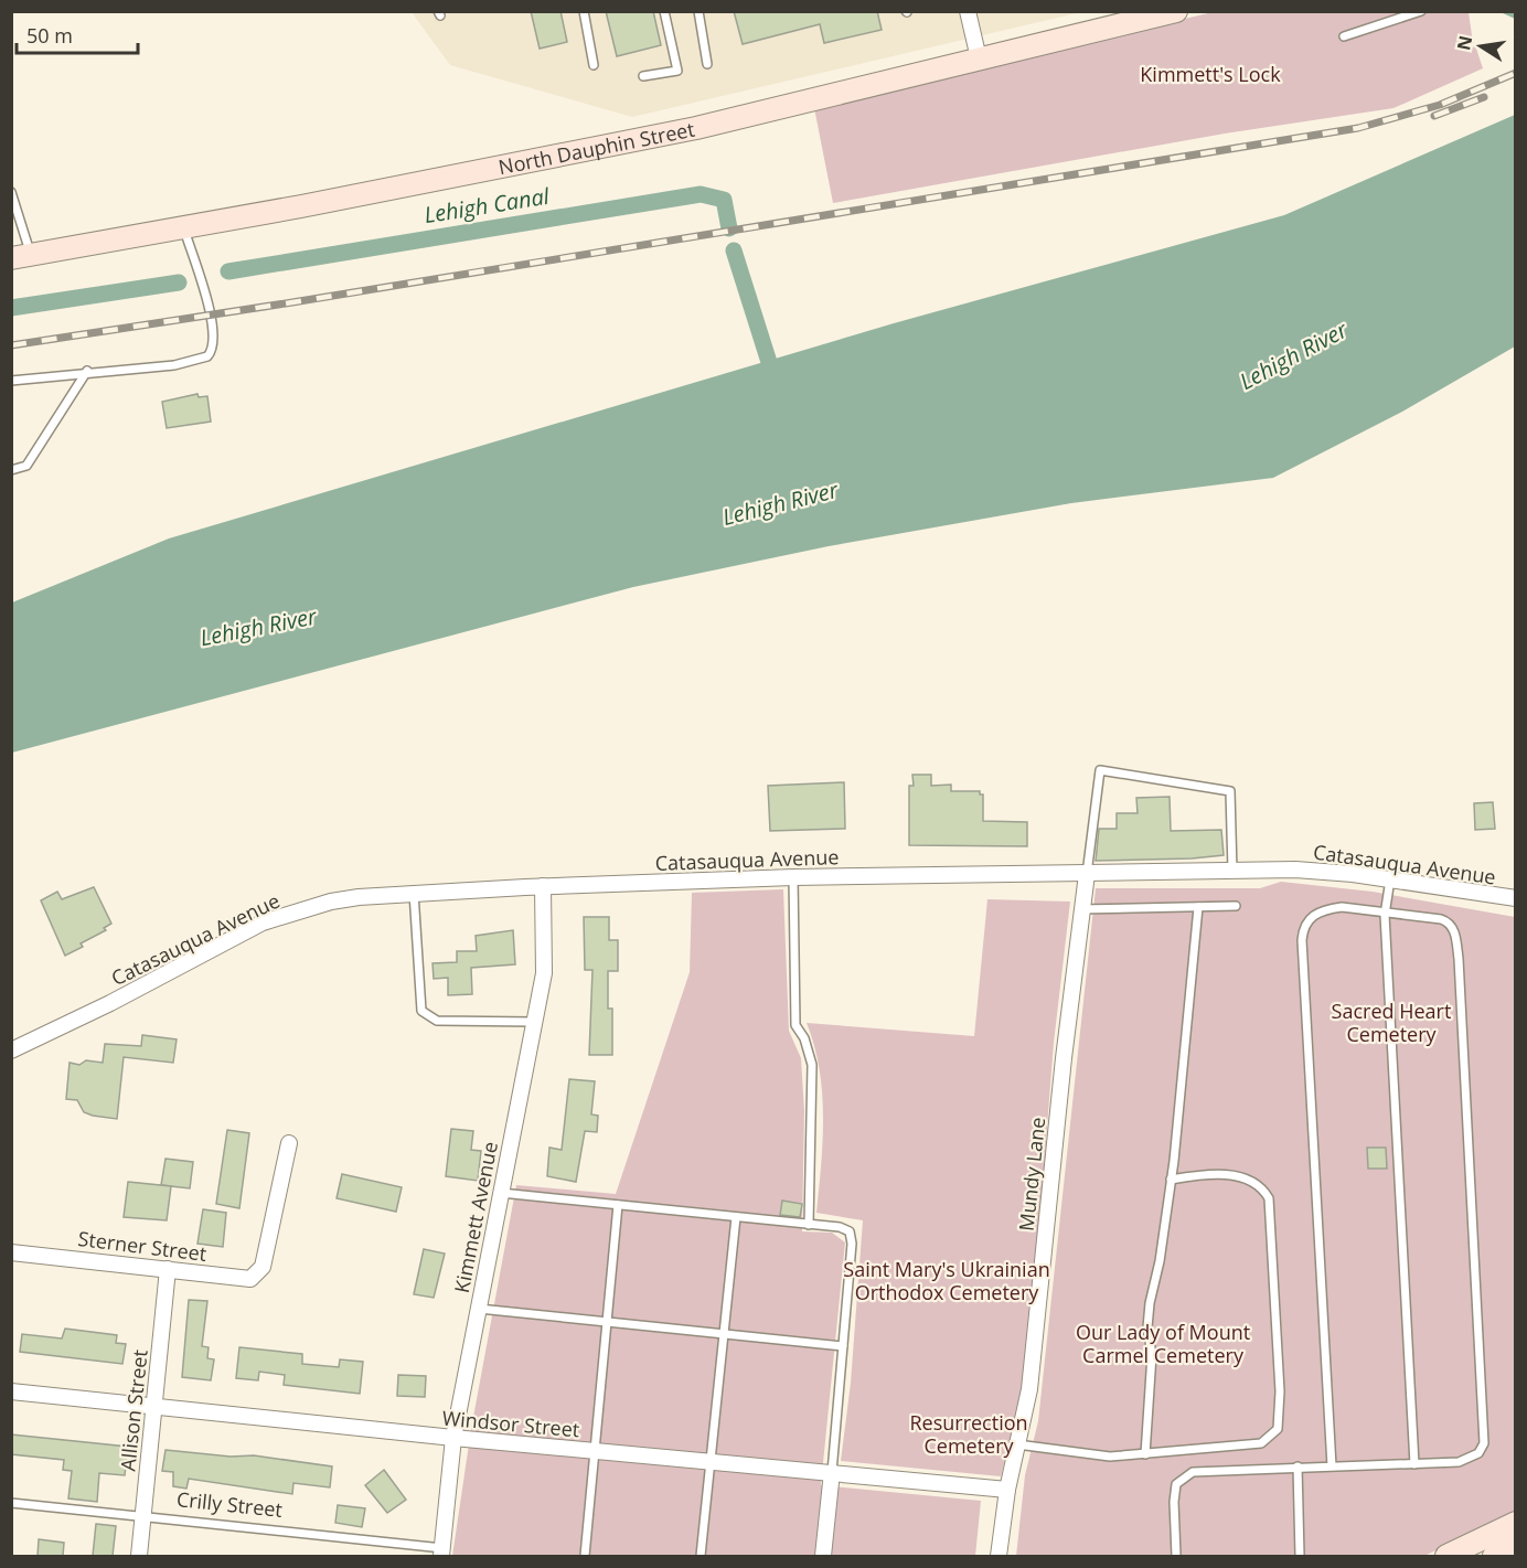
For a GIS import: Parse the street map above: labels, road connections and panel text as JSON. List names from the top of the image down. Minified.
{"streets":{"street":["North Dauphin Street","Catasauqua Avenue","Mundy Lane","Kimmett Avenue","Sterner Street","Allison Street","Windsor Street"],"lane":["Crilly Street"]},"crossings":[["Catasauqua Avenue","Mundy Lane"],["Catasauqua Avenue","Kimmett Avenue"],["Mundy Lane","Windsor Street"],["Kimmett Avenue","Windsor Street"],["Kimmett Avenue","Crilly Street"],["Sterner Street","Allison Street"],["Allison Street","Windsor Street"],["Allison Street","Crilly Street"]],"water":["Lehigh Canal","Lehigh River"],"parks":["Kimmett's Lock","Sacred Heart Cemetery","Saint Mary's Ukrainian Orthodox Cemetery","Our Lady of Mount Carmel Cemetery","Resurrection Cemetery"],"scale_bar":"50 m","north":"left"}
